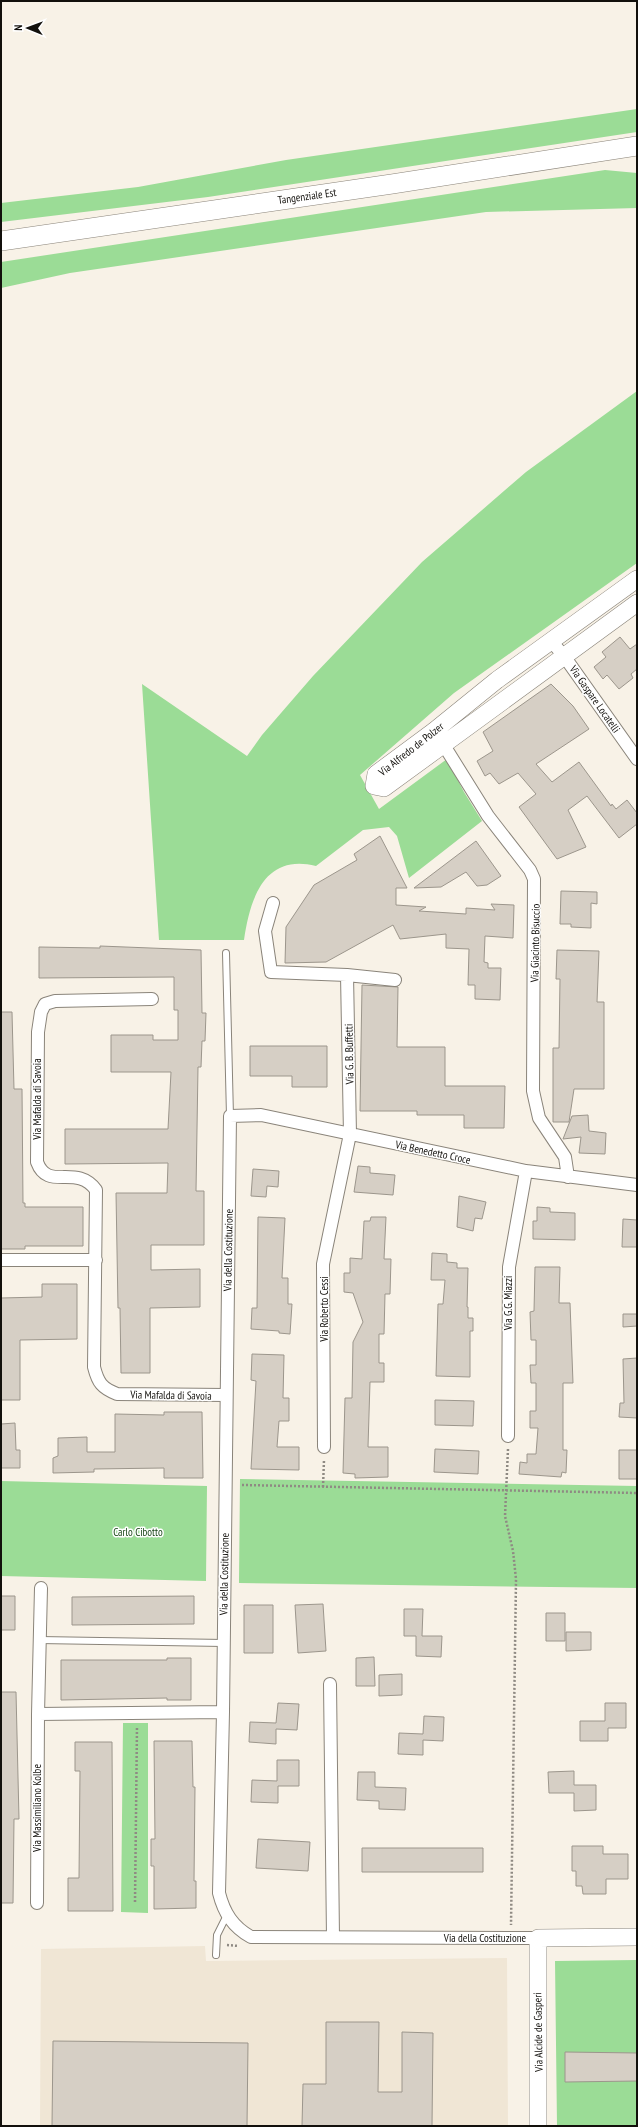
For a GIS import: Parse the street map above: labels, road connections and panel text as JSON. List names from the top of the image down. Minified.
{"streets":{"main road":["Tangenziale Est"],"street":["Via Gaspare Locatelli","Via Alfredo de Polzer","Via Giacinto Bisuccio","Via G. B. Buffetti","Via Mafalda di Savoia","Via Benedetto Croce","Via della Costituzione","Via G.G. Miazzi","Via Roberto Cessi","Via Massimiliano Kolbe","Via Alcide de Gasperi"]},"crossings":[["Via Gaspare Locatelli","Via Alfredo de Polzer"],["Via Alfredo de Polzer","Via Giacinto Bisuccio"],["Via Giacinto Bisuccio","Via Benedetto Croce"],["Via G. B. Buffetti","Via Benedetto Croce"],["Via G. B. Buffetti","Via Roberto Cessi"],["Via Mafalda di Savoia","Via della Costituzione"],["Via Benedetto Croce","Via della Costituzione"],["Via Benedetto Croce","Via G.G. Miazzi"],["Via Benedetto Croce","Via Roberto Cessi"],["Via della Costituzione","Via Alcide de Gasperi"]],"parks":["Carlo Cibotto"],"north":"left"}
